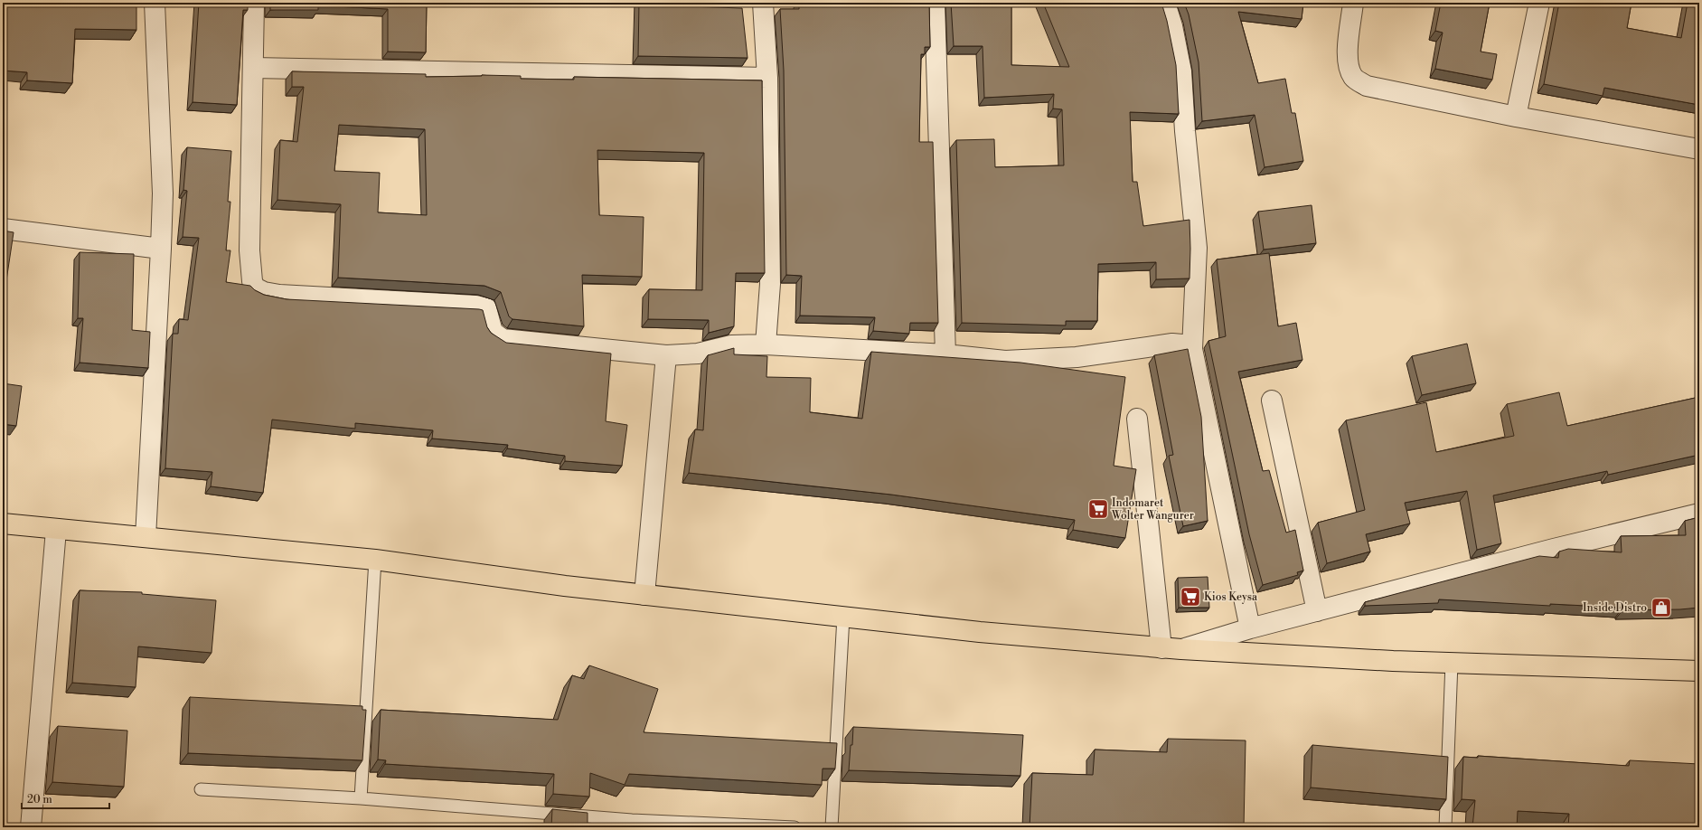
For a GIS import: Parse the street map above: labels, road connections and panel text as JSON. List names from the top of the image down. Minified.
{"places":{"supermarket":["Indomaret Wolter Wangurer","Kios Keysa"],"shop":["Inside Distro"]},"scale_bar":"20 m"}
